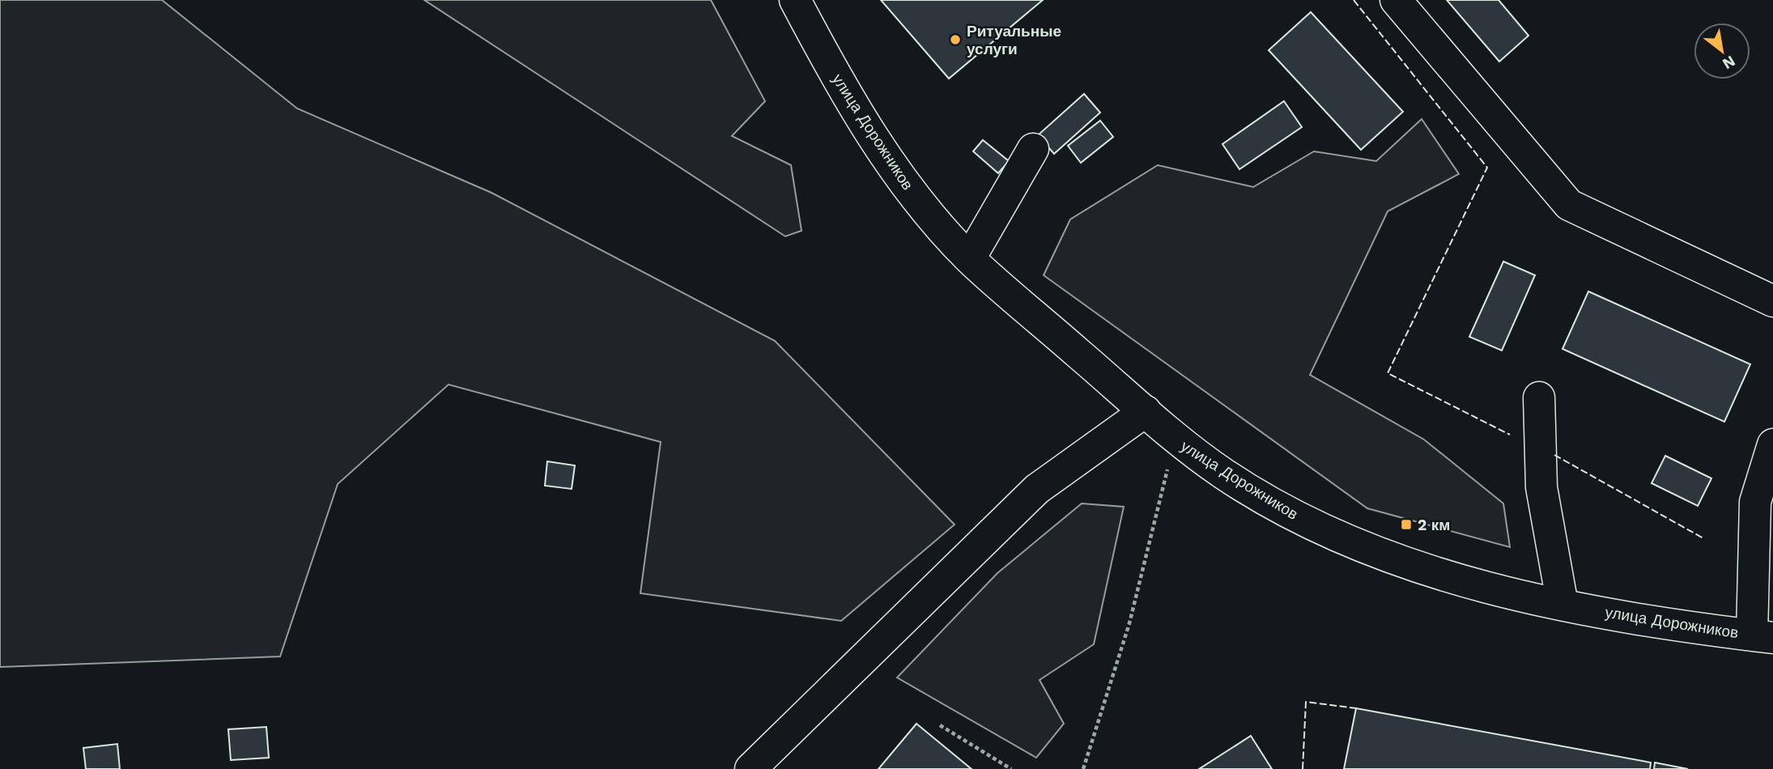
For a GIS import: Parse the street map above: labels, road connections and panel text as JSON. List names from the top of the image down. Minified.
{"streets":{"street":["улица Дорожников"]},"places":{"other":["Ритуальные услуги"],"transit":["2 км"]},"north":"bottom right"}
